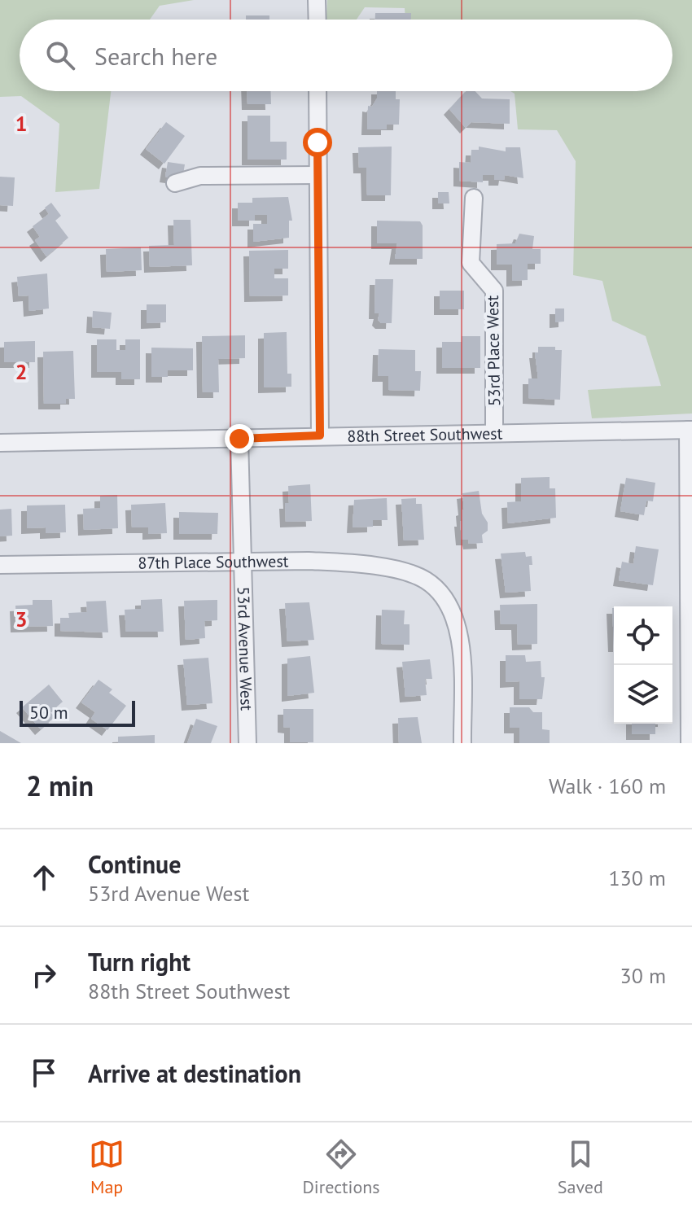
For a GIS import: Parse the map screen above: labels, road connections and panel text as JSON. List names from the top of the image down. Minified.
{"streets":{"street":["53rd Place West","88th Street Southwest","87th Place Southwest","53rd Avenue West"]},"crossings":[["53rd Place West","88th Street Southwest"],["88th Street Southwest","53rd Avenue West"],["87th Place Southwest","53rd Avenue West"]],"scale_bar":"50 m","page":{"search":"Search here","scale":"50 m","heading":["2 min","Walk · 160 m"],"list":[["Continue","53rd Avenue West","130 m"],["Turn right","88th Street Southwest","30 m"],"Arrive at destination"],"nav":["Map","Directions","Saved"]},"grid":{"rows":["1","2","3"]}}
